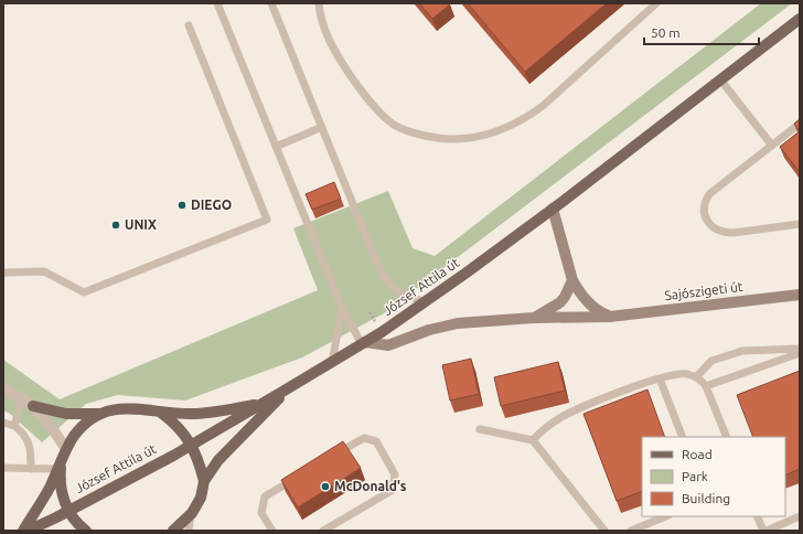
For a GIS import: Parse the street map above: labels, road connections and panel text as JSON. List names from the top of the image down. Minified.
{"streets":{"main road":["József Attila út","Sajószigeti út"]},"crossings":[["József Attila út","Sajószigeti út"]],"places":["DIEGO","UNIX","McDonald's"],"legend":["Road","Park","Building"],"scale_bar":"50 m"}
